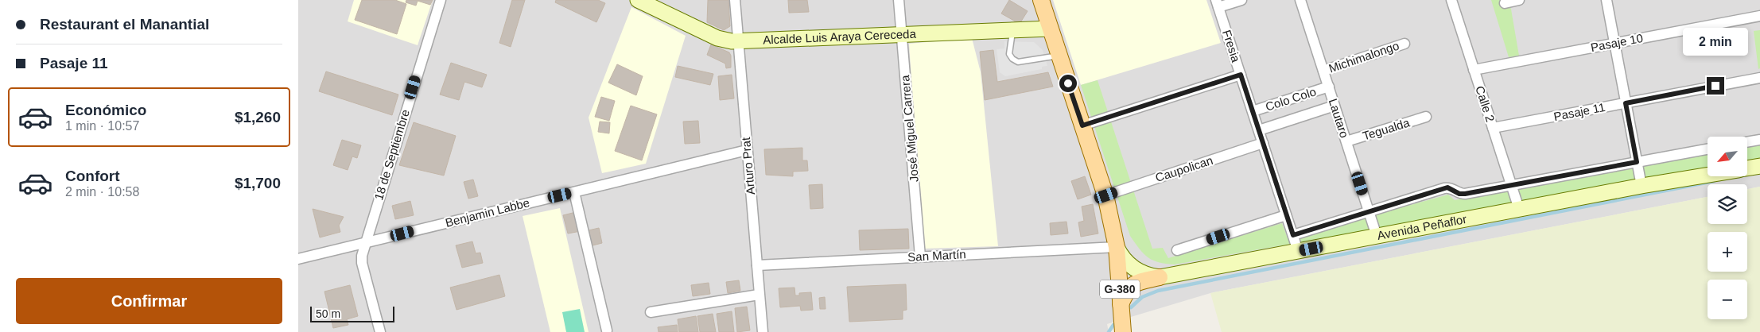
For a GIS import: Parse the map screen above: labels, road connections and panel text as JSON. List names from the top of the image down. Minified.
{"streets":{"main road":["Alcalde Luis Araya Cereceda","Avenida Peñaflor","G-380"],"street":["Pasaje 10","Fresia","Michimalongo","Colo Colo","Calle 2","Pasaje 11","Lautaro","José Miguel Carrera","Tegualda","18 de Septiembre","Arturo Prat","Caupolican","Benjamin Labbe","San Martín"]},"crossings":[["Alcalde Luis Araya Cereceda","José Miguel Carrera"],["Alcalde Luis Araya Cereceda","Arturo Prat"],["Pasaje 10","Calle 2"],["Fresia","Colo Colo"],["Fresia","Caupolican"],["Fresia","Avenida Peñaflor"],["Michimalongo","Lautaro"],["Colo Colo","Lautaro"],["Calle 2","Pasaje 11"],["Calle 2","Avenida Peñaflor"],["Lautaro","Tegualda"],["Lautaro","Avenida Peñaflor"],["José Miguel Carrera","San Martín"],["18 de Septiembre","Benjamin Labbe"],["Arturo Prat","Benjamin Labbe"],["Arturo Prat","San Martín"],["Avenida Peñaflor","San Martín"],["Avenida Peñaflor","G-380"],["San Martín","G-380"]],"scale_bar":"50 m","north":"bottom left","page":{"banner":["Restaurant el Manantial","Pasaje 11"],"bubble":"2 min","list":[{"name":"Económico","note":"1 min · 10:57","value":"$1,260"},{"name":"Confort","note":"2 min · 10:58","value":"$1,700"}],"map_buttons":["+","−"],"buttons":"Confirmar","scale":"50 m"}}
